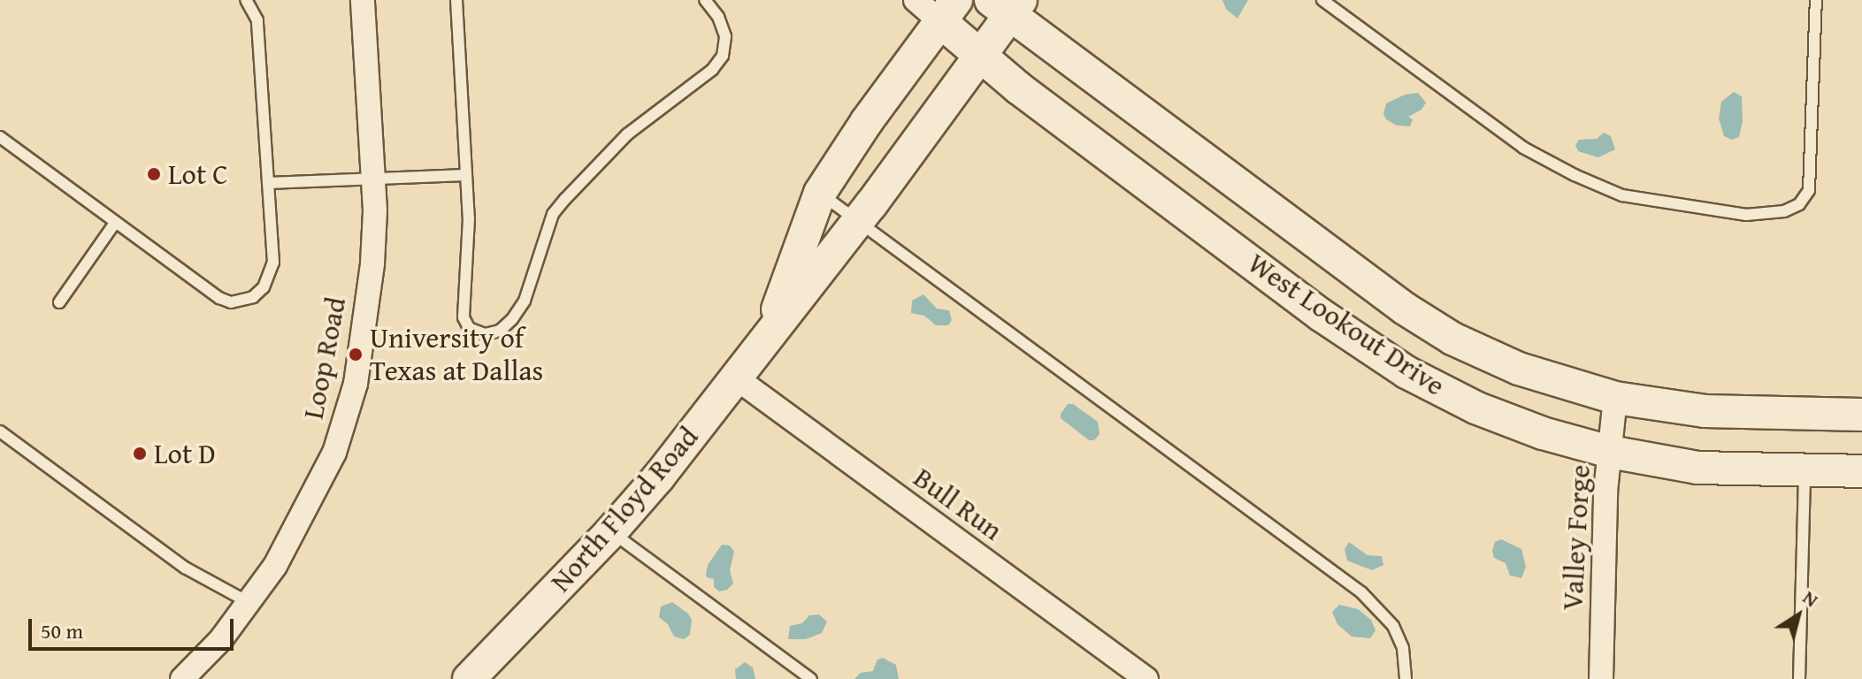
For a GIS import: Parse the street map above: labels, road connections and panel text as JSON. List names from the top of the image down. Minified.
{"streets":{"street":["West Lookout Drive","Loop Road","Bull Run","North Floyd Road","Valley Forge"]},"crossings":[["West Lookout Drive","North Floyd Road"],["West Lookout Drive","Valley Forge"],["Bull Run","North Floyd Road"]],"places":["Lot C","University of Texas at Dallas","Lot D"],"scale_bar":"50 m","north":"top right"}
